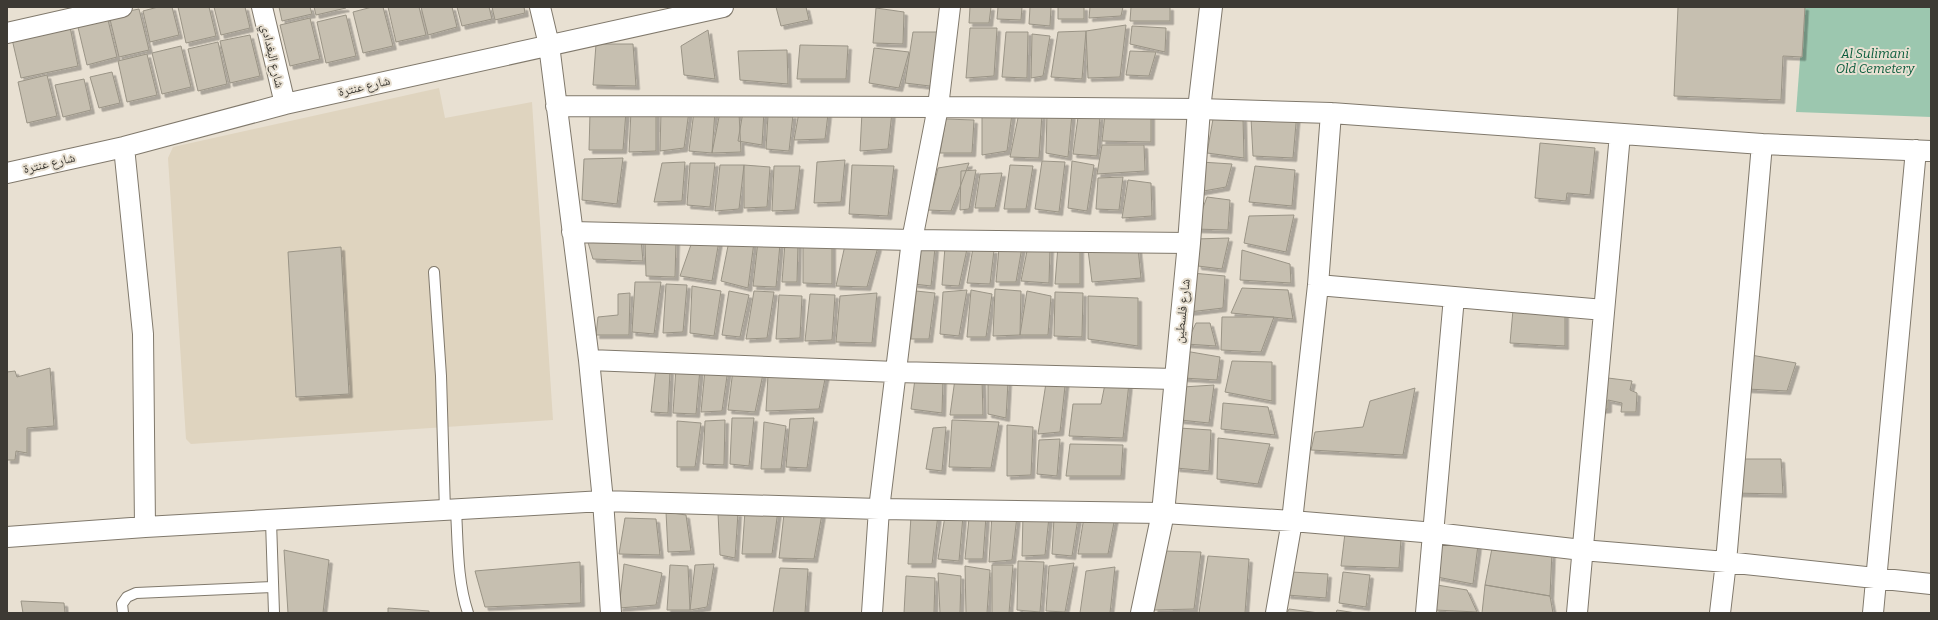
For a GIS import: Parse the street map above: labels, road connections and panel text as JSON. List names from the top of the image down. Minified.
{"streets":{"street":["شارع البغدادي","شارع عنترة","شارع فلسطين"]},"crossings":[["شارع البغدادي","شارع عنترة"]],"parks":["Al Sulimani Old Cemetery"]}
